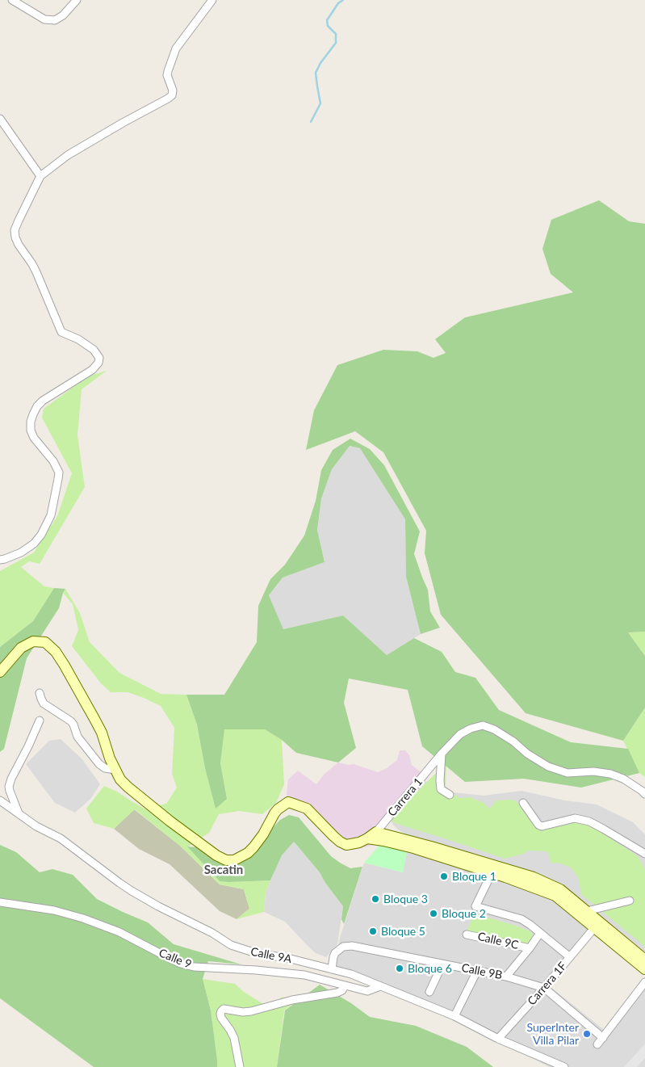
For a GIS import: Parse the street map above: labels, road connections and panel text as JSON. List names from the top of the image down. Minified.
{"streets":{"main road":["Carrera 1"],"street":["Calle 9C","Calle 9A","Calle 9","Calle 9B","Carrera 1F"]},"crossings":[["Calle 9A","Calle 9"],["Calle 9A","Calle 9B"],["Calle 9A","Carrera 1F"],["Calle 9B","Carrera 1F"]],"districts":["Sacatin"],"places":["Bloque 1","Bloque 3","Bloque 2","Bloque 5","Bloque 6","SuperInter Villa Pilar"]}
